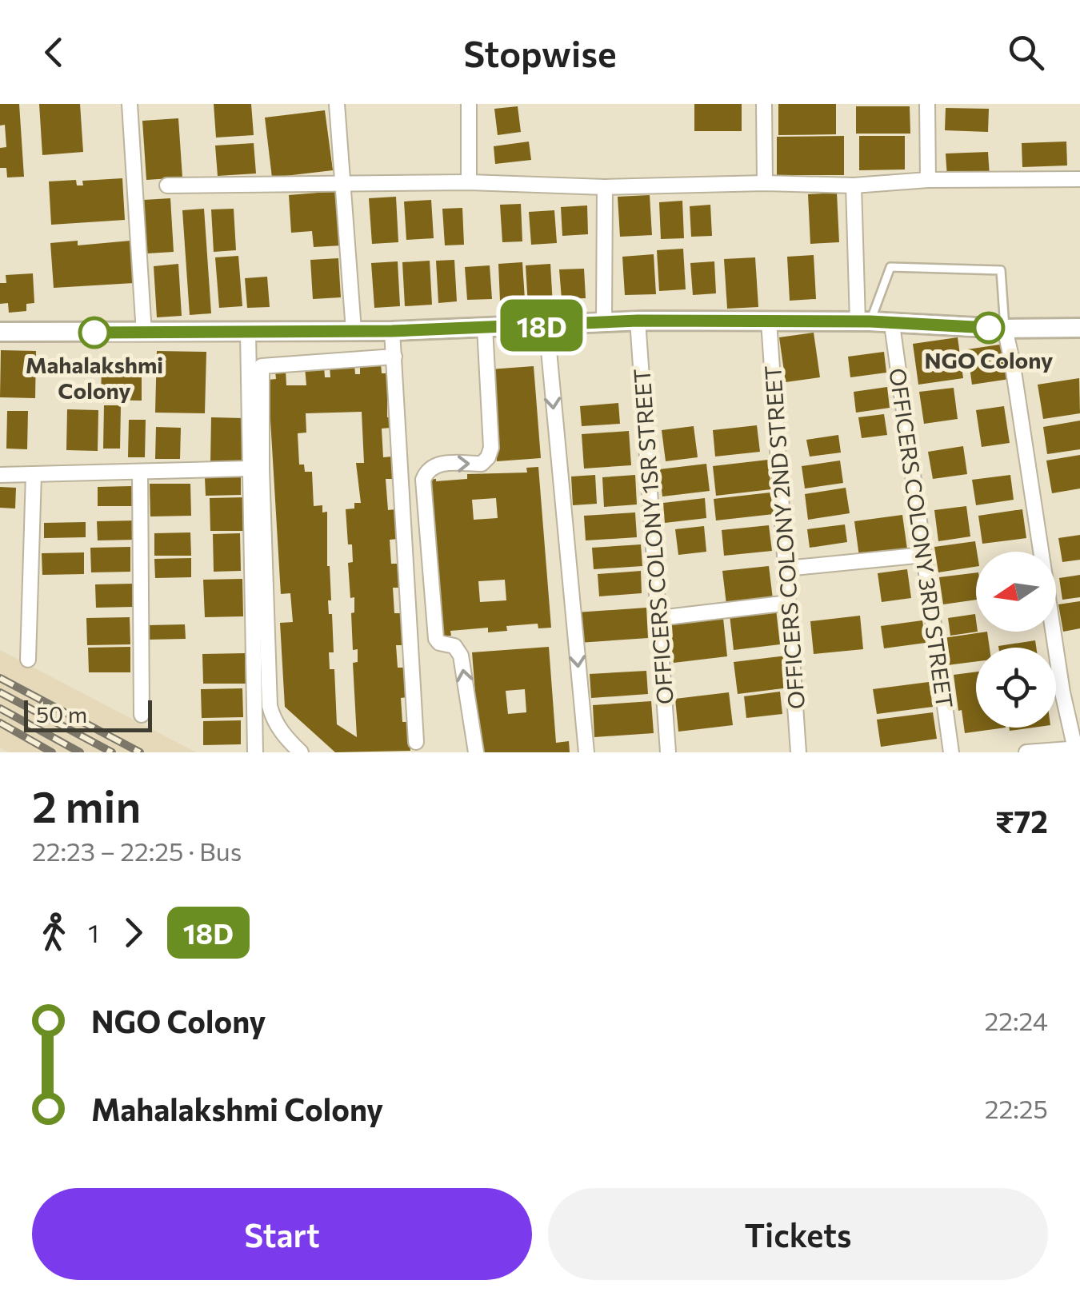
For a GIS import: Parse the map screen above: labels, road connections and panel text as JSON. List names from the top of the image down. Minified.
{"streets":{"street":["OFFICERS COLONY 1SR STREET","OFFICERS COLONY 2ND STREET","OFFICERS COLONY 3RD STREET"]},"places":["NGO Colony","Mahalakshmi Colony"],"lines":["bus line 18D"],"scale_bar":"50 m","north":"left","page":{"header":"Stopwise","on_map":"18D","scale":"50 m","heading":["2 min","22:23 – 22:25 · Bus","₹72"],"legs":["1","18D"],"list":[{"name":"NGO Colony","value":"22:24"},{"name":"Mahalakshmi Colony","value":"22:25"}],"buttons":["Start","Tickets"]}}
